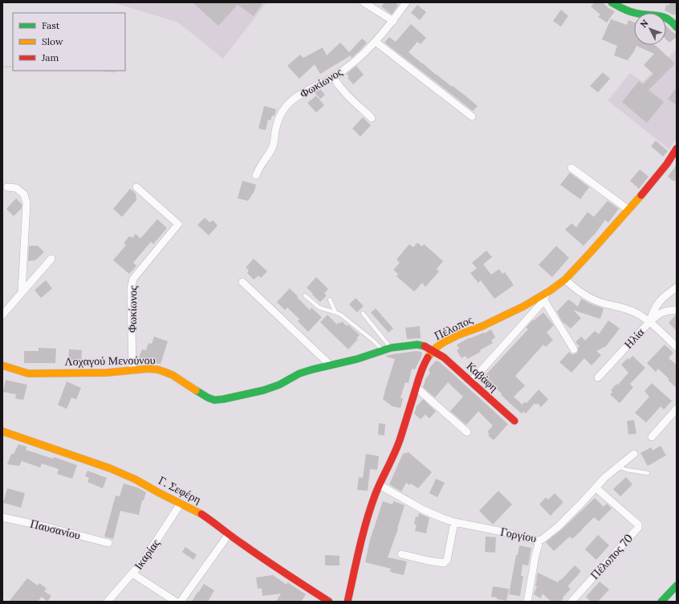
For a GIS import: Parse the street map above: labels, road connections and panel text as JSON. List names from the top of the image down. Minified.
{"streets":{"street":["Φωκίωνος","Πέλοπος","Ηλία","Λοχαγού Μενούνου","Καβάφη","Γ. Σεφέρη","Παυσανίου","Γοργίου","Ικαρίας","Πέλοπος 70"]},"crossings":[["Φωκίωνος","Λοχαγού Μενούνου"],["Πέλοπος","Λοχαγού Μενούνου"],["Πέλοπος","Καβάφη"],["Πέλοπος","Γοργίου"],["Λοχαγού Μενούνου","Καβάφη"],["Γ. Σεφέρη","Ικαρίας"],["Γοργίου","Πέλοπος 70"]],"legend":["Fast","Slow","Jam"],"north":"top left"}
